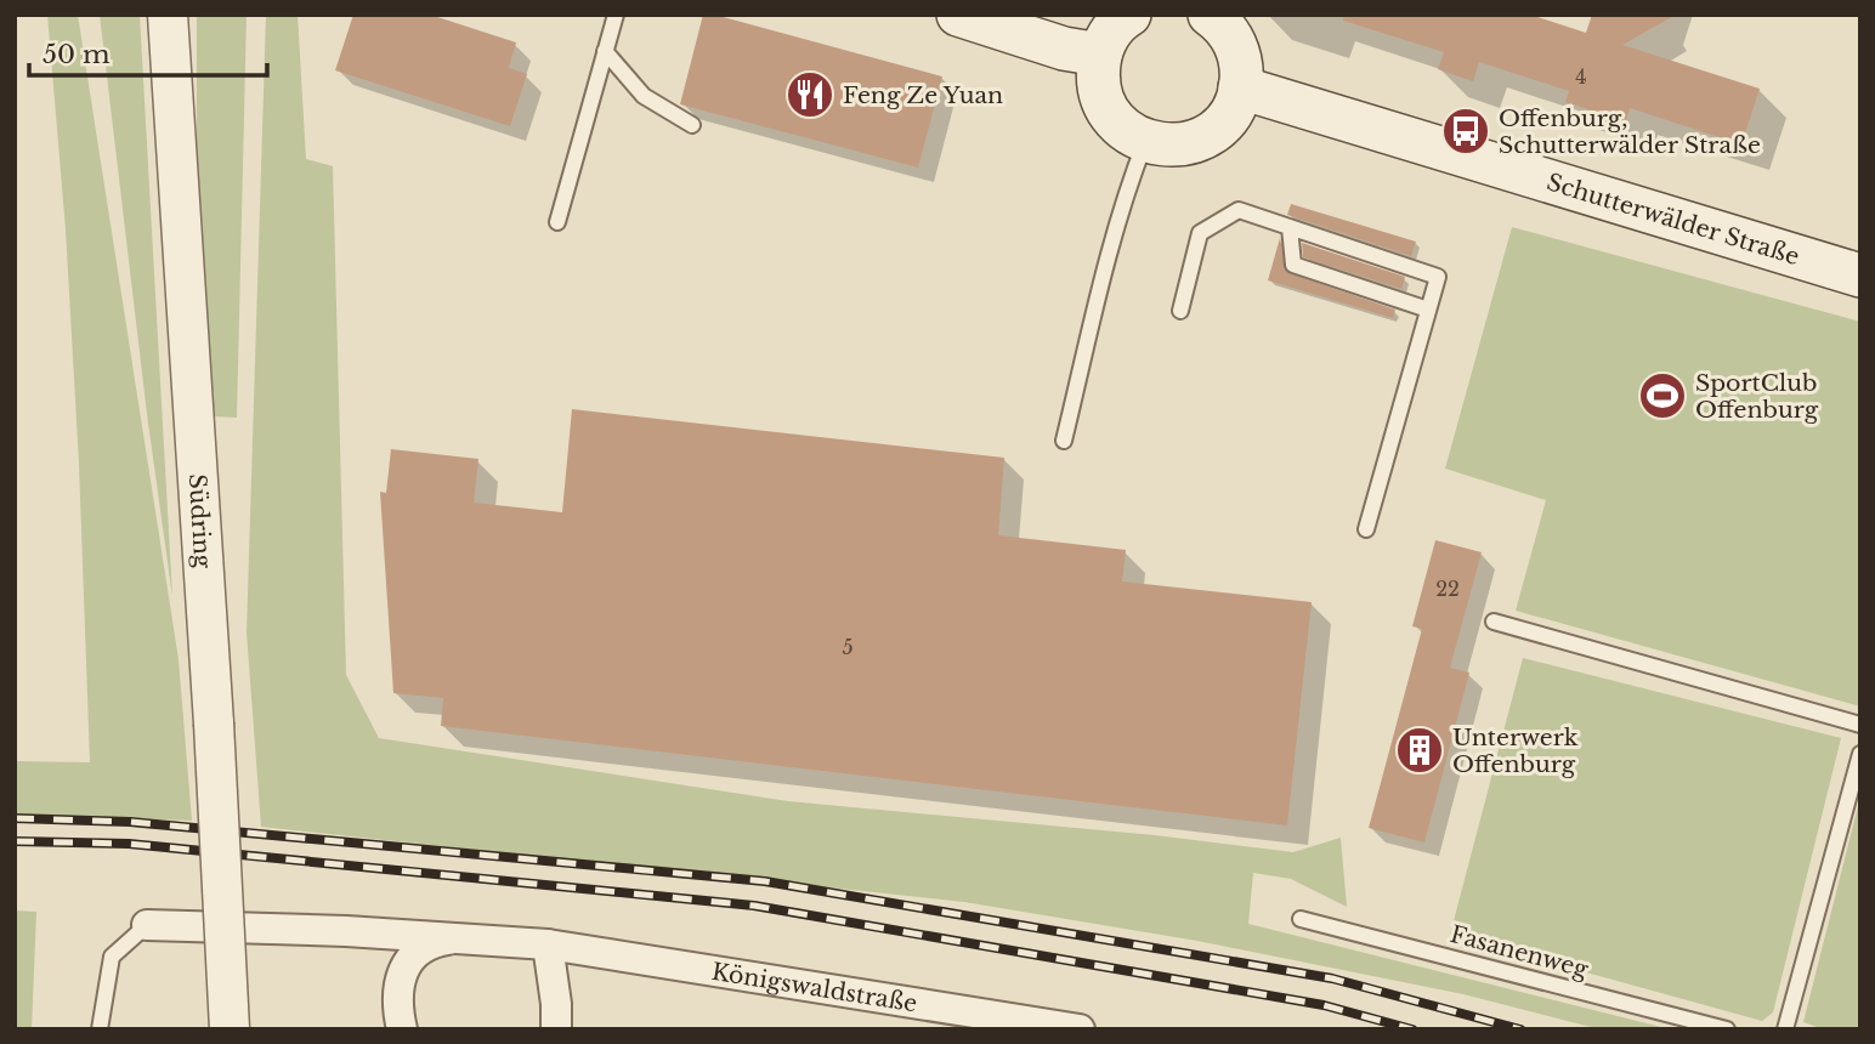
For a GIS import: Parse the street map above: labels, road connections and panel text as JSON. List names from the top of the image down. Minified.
{"streets":{"main road":["Schutterwälder Straße"],"street":["Südring","Königswaldstraße"],"lane":["Fasanenweg"]},"places":{"restaurant":["Feng Ze Yuan"],"bus stop":["Offenburg, Schutterwälder Straße"],"sports":["SportClub Offenburg"],"building":["Unterwerk Offenburg"]},"house_numbers":["4","22","5"],"scale_bar":"50 m"}
